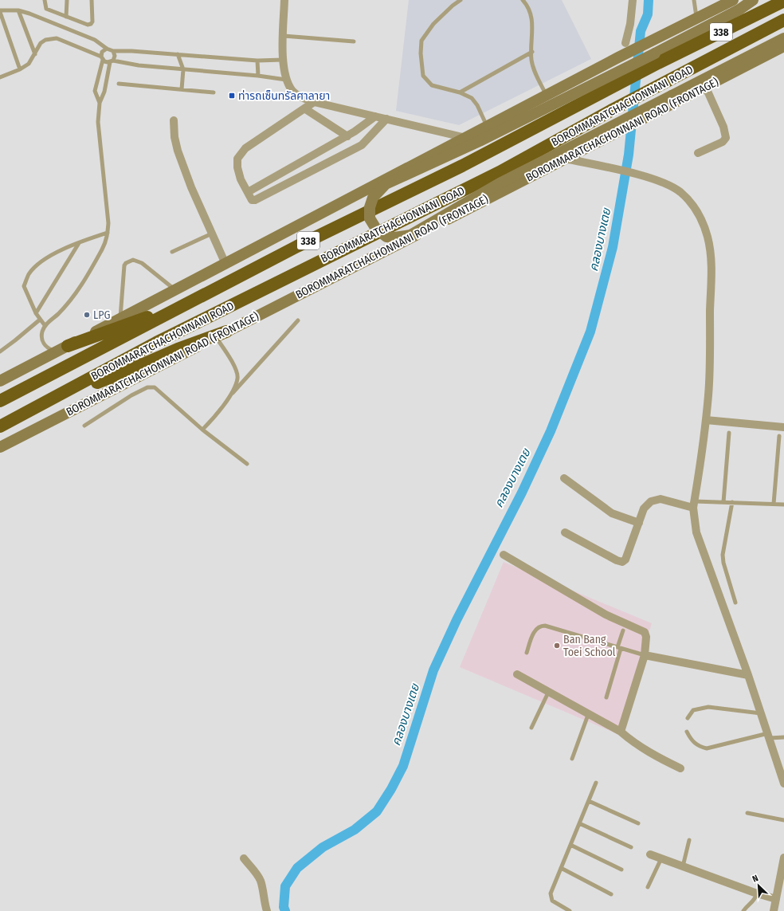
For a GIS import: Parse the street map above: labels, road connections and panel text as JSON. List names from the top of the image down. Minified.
{"streets":{"highway":["338","BOROMMARATCHACHONNANI ROAD"],"main road":["BOROMMARATCHACHONNANI ROAD (FRONTAGE)"]},"water":["คลองบางเตย"],"places":{"transit":["ท่ารถเซ็นทรัลศาลายา"],"other":["LPG","Ban Bang Toei School"]},"north":"top left"}
